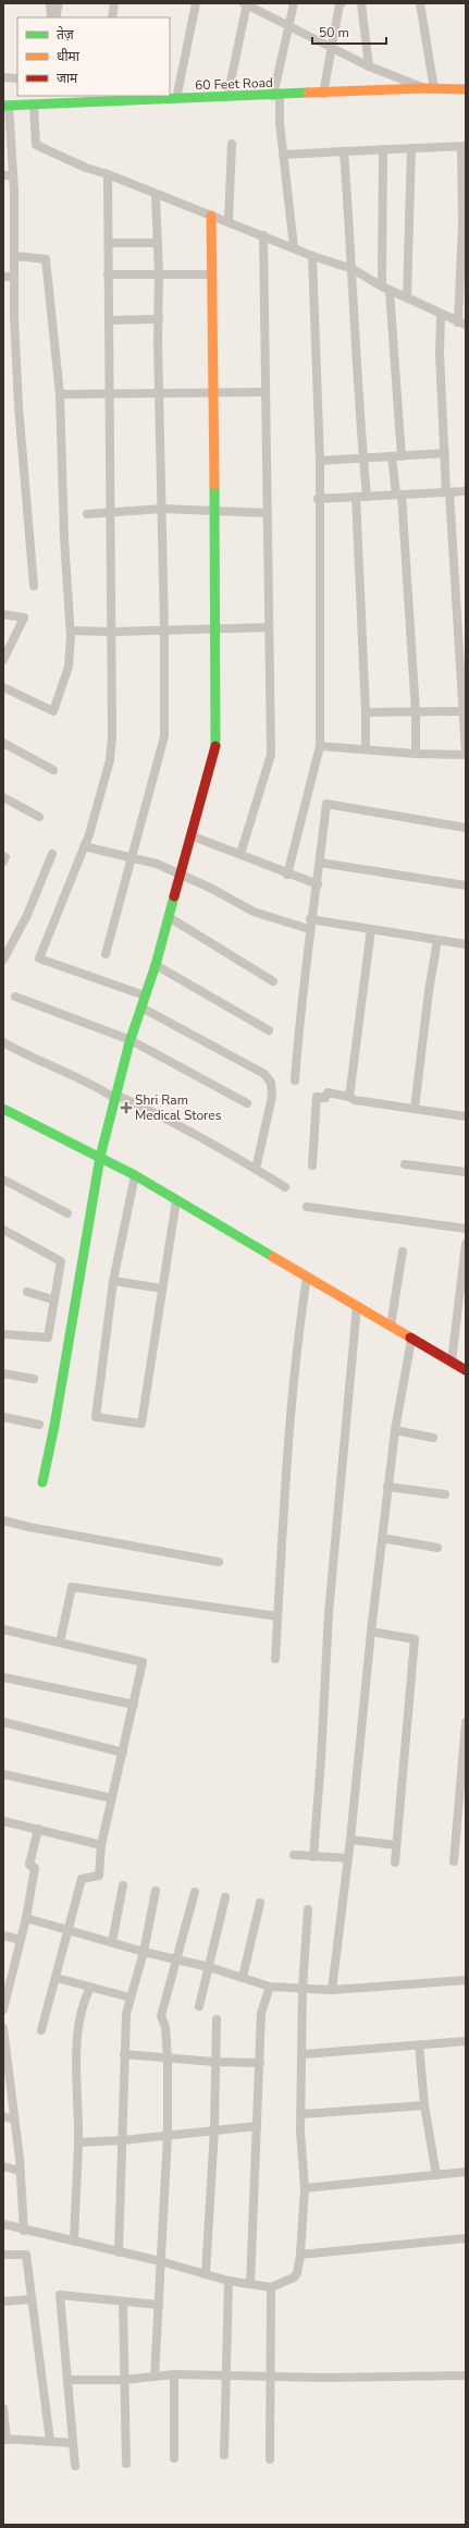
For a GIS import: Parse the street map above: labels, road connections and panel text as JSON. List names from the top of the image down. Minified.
{"streets":{"street":["60 Feet Road"]},"places":{"health":["Shri Ram Medical Stores"]},"legend":["तेज़","धीमा","जाम"],"scale_bar":"50 m"}
